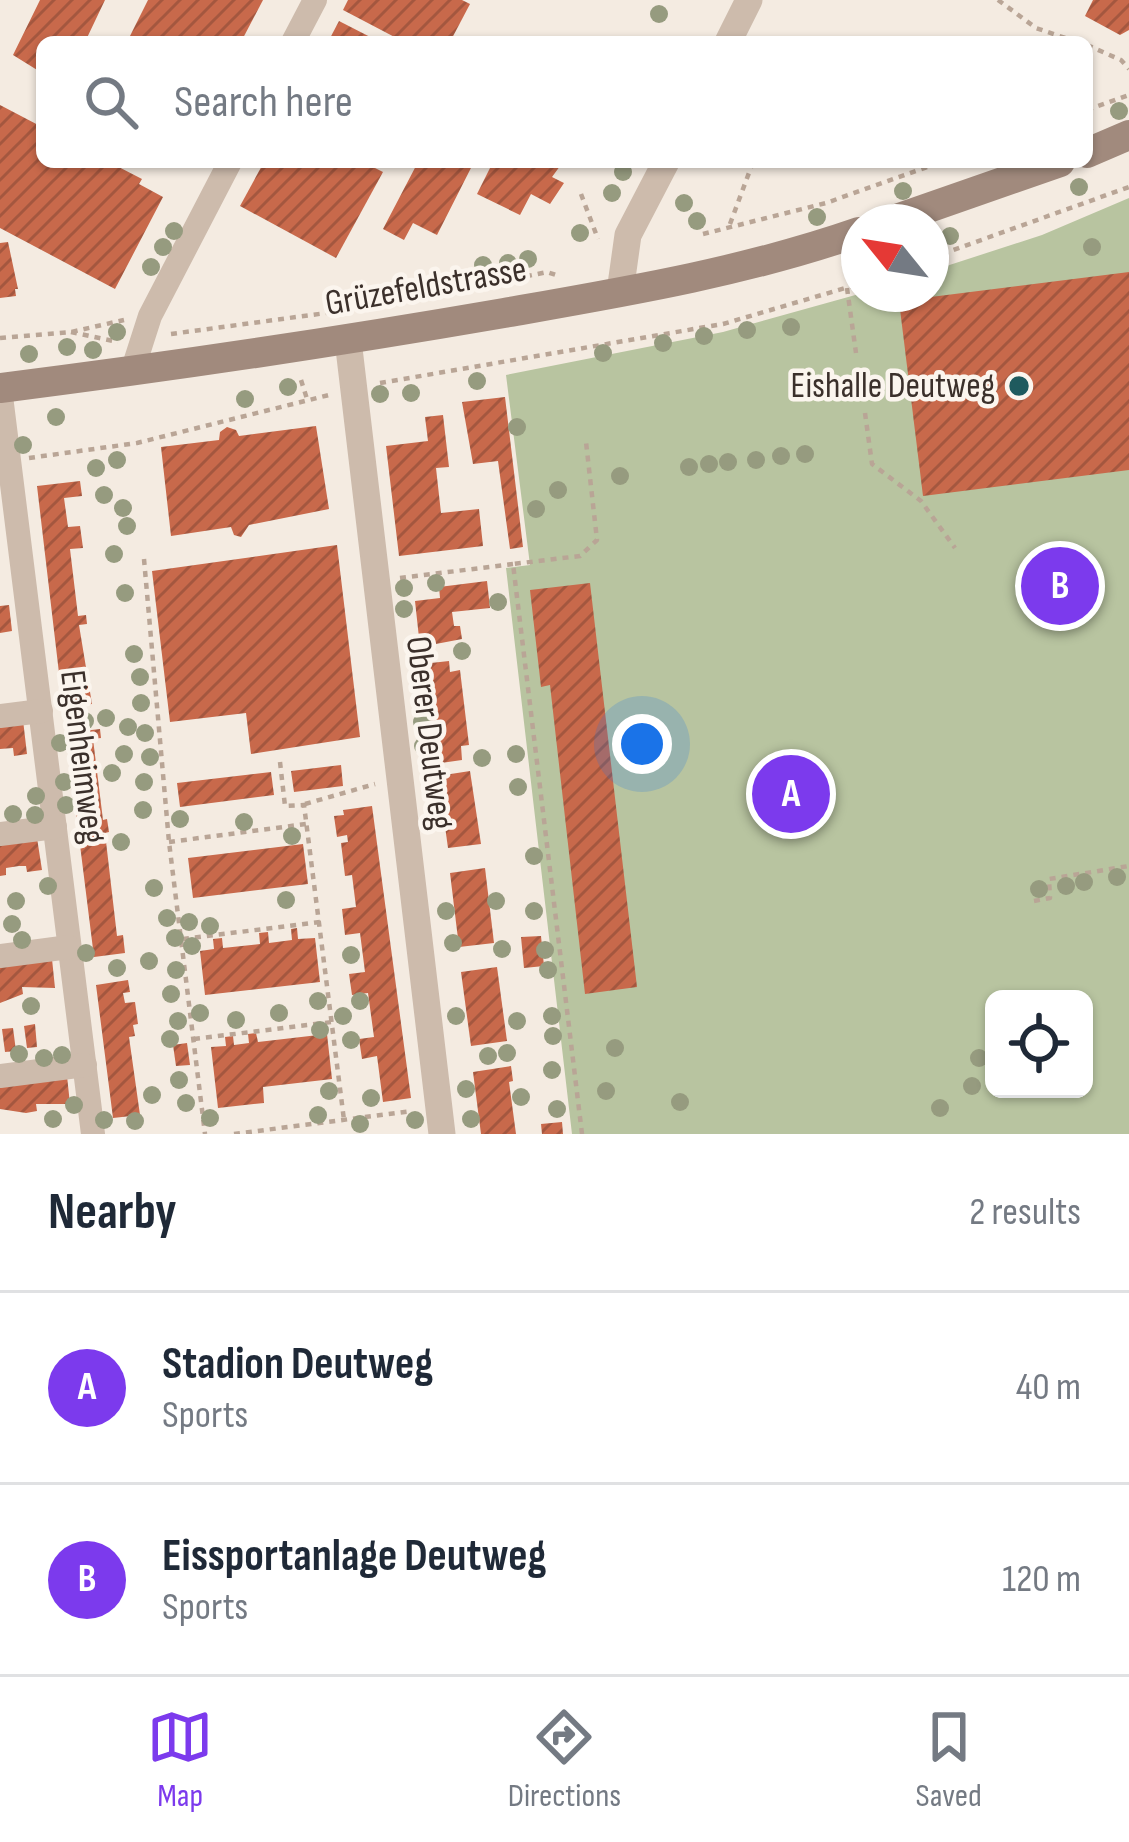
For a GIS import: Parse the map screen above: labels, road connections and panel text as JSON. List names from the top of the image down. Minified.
{"streets":{"main road":["Grüzefeldstrasse"],"street":["Oberer Deutweg","Eigenheimweg"]},"crossings":[["Grüzefeldstrasse","Oberer Deutweg"],["Grüzefeldstrasse","Eigenheimweg"]],"places":["Eishalle Deutweg"],"north":"top left","page":{"search":"Search here","pins":["B","A"],"heading":["Nearby","2 results"],"list":[{"mark":"A","name":"Stadion Deutweg","note":"Sports","value":"40 m"},{"mark":"B","name":"Eissportanlage Deutweg","note":"Sports","value":"120 m"}],"nav":["Map","Directions","Saved"]}}
